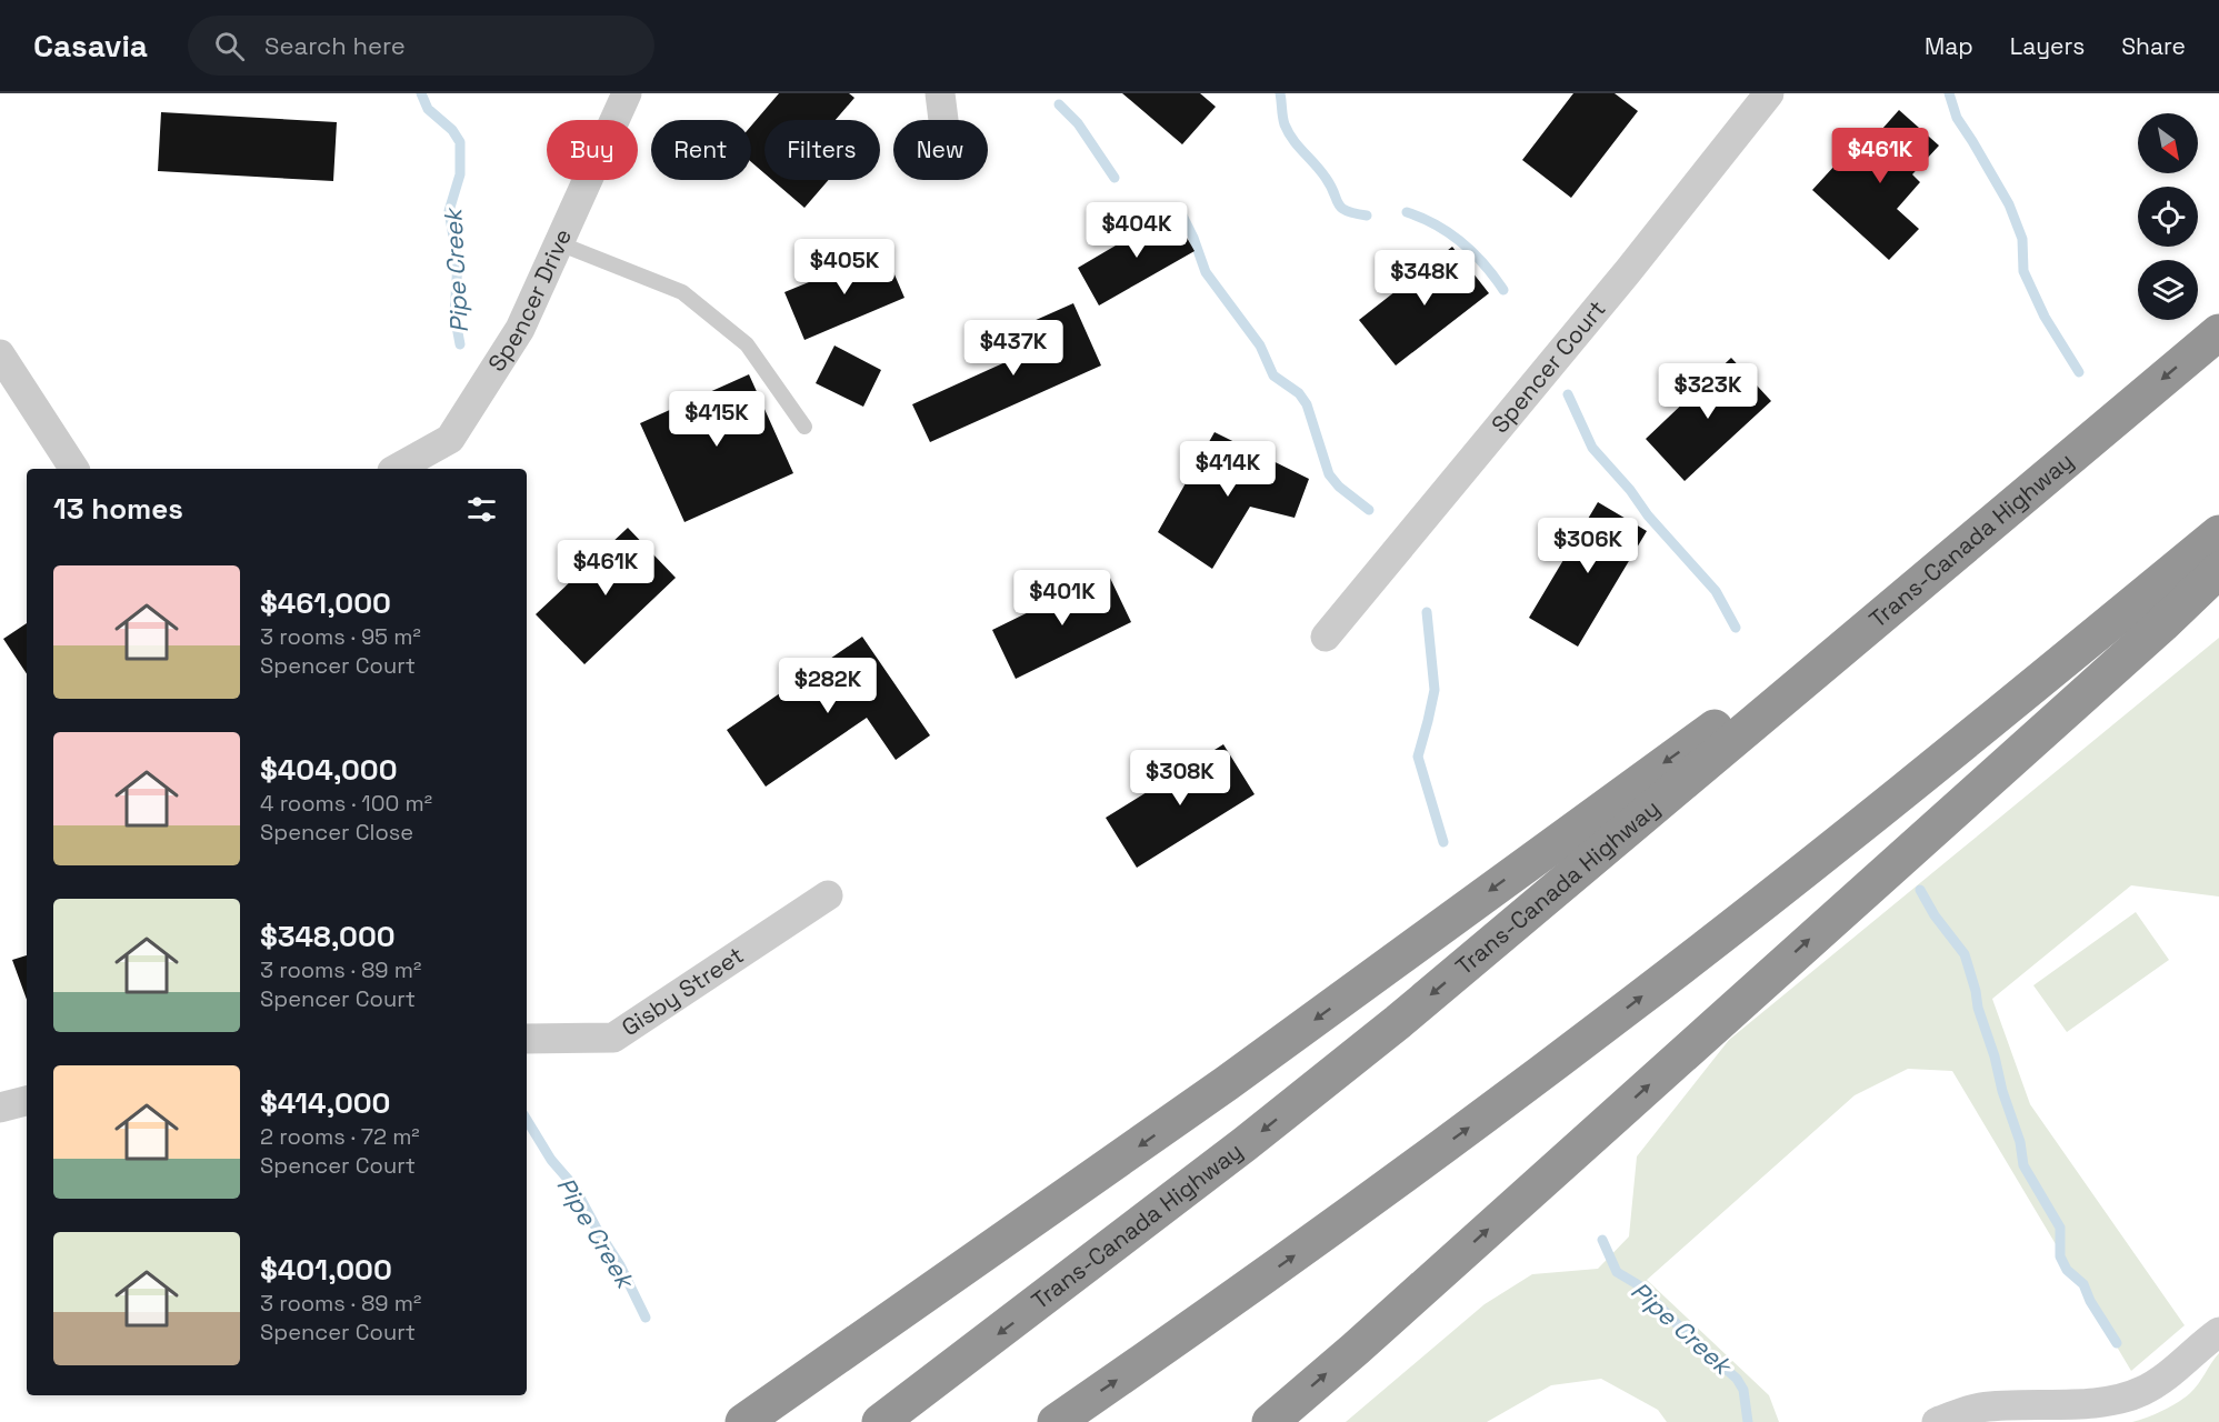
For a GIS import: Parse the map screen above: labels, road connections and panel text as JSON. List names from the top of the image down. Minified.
{"streets":{"highway":["Trans-Canada Highway"],"street":["Spencer Drive","Spencer Court","Gisby Street"]},"water":["Pipe Creek"],"north":"bottom right","page":{"header":"Casavia","search":"Search here","nav":["Map","Layers","Share"],"chip":["Buy","Rent","Filters","New"],"price":["$461K","$404K","$405K","$348K","$437K","$323K","$415K","$414K","$306K","$461K","$401K","$282K","$308K"],"heading":"13 homes","list":[{"name":"$461,000","note":"3 rooms · 95 m² · Spencer Court"},{"name":"$404,000","note":"4 rooms · 100 m² · Spencer Close"},{"name":"$348,000","note":"3 rooms · 89 m² · Spencer Court"},{"name":"$414,000","note":"2 rooms · 72 m² · Spencer Court"},{"name":"$401,000","note":"3 rooms · 89 m² · Spencer Court"}]}}
